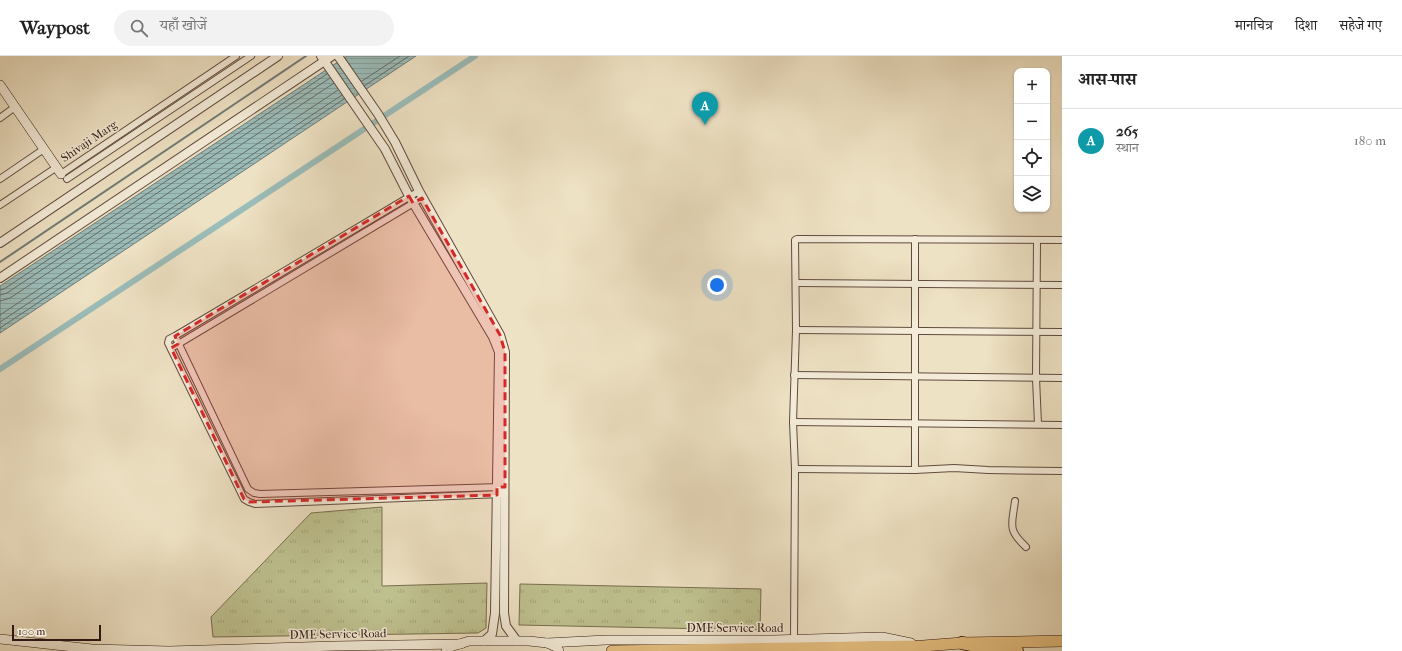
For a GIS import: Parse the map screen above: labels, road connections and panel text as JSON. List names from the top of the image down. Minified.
{"streets":{"main road":["Shivaji Marg","DME Service Road"]},"scale_bar":"100 m","page":{"header":"Waypost","search":"यहाँ खोजें","nav":["मानचित्र","दिशा","सहेजे गए"],"heading":"आस-पास","map_buttons":["+","−"],"pins":"A","list":[{"mark":"A","name":"265","note":"स्थान","value":"180 m"}],"scale":"100 m"}}
